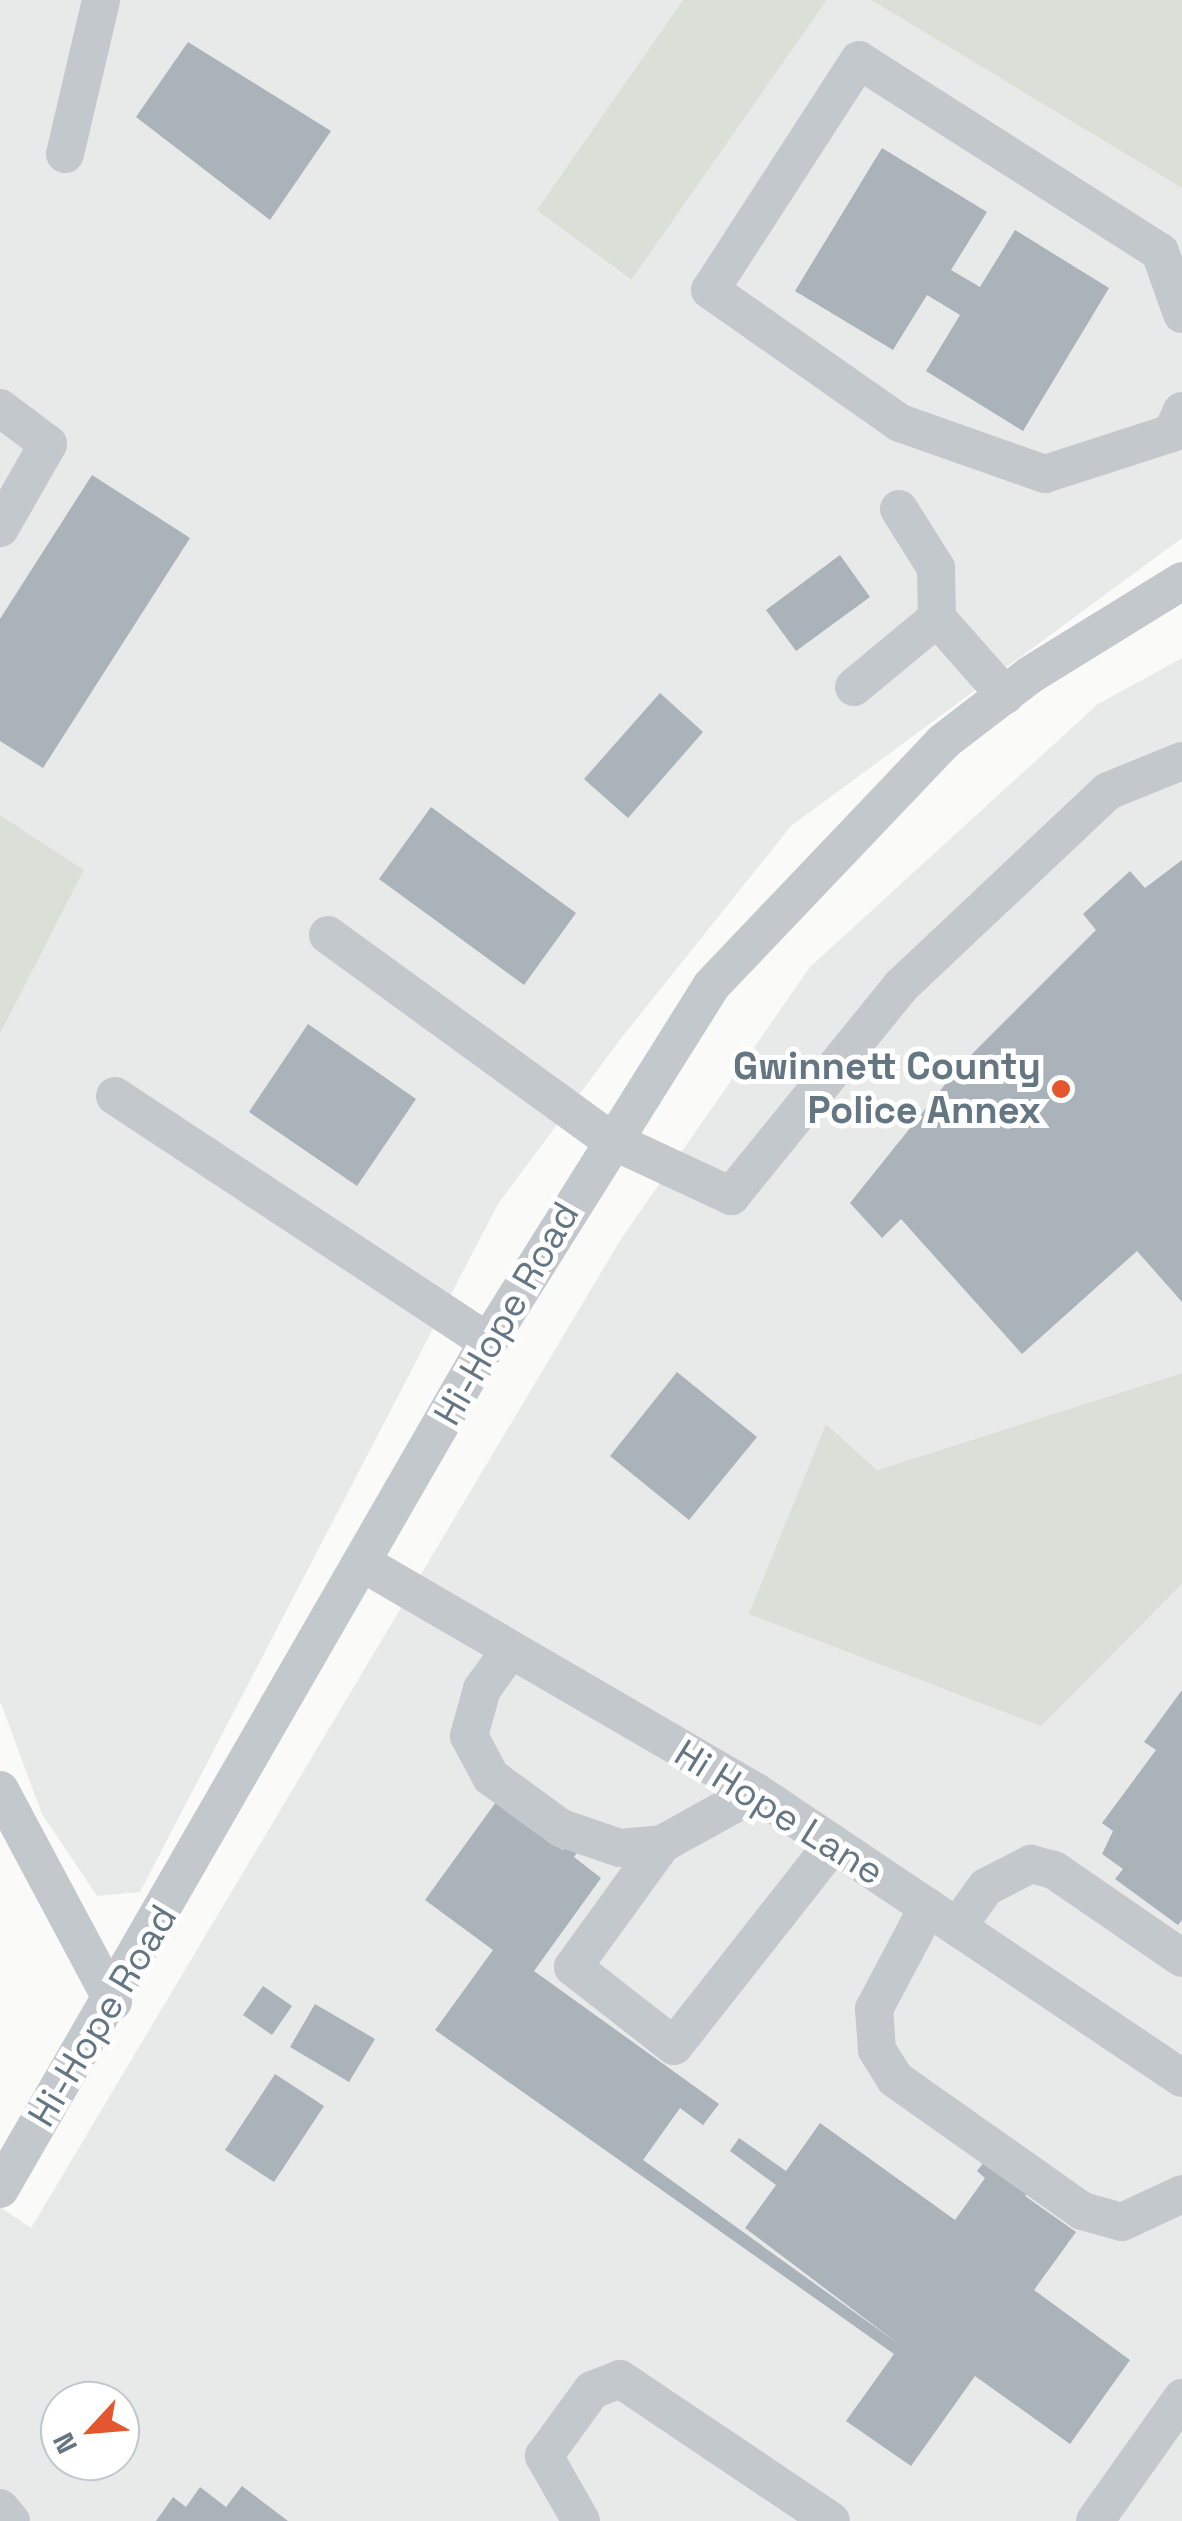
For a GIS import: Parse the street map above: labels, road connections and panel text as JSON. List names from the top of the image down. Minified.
{"streets":{"street":["Hi-Hope Road","Hi Hope Lane"]},"crossings":[["Hi-Hope Road","Hi Hope Lane"]],"places":["Gwinnett County Police Annex"],"north":"bottom left"}
